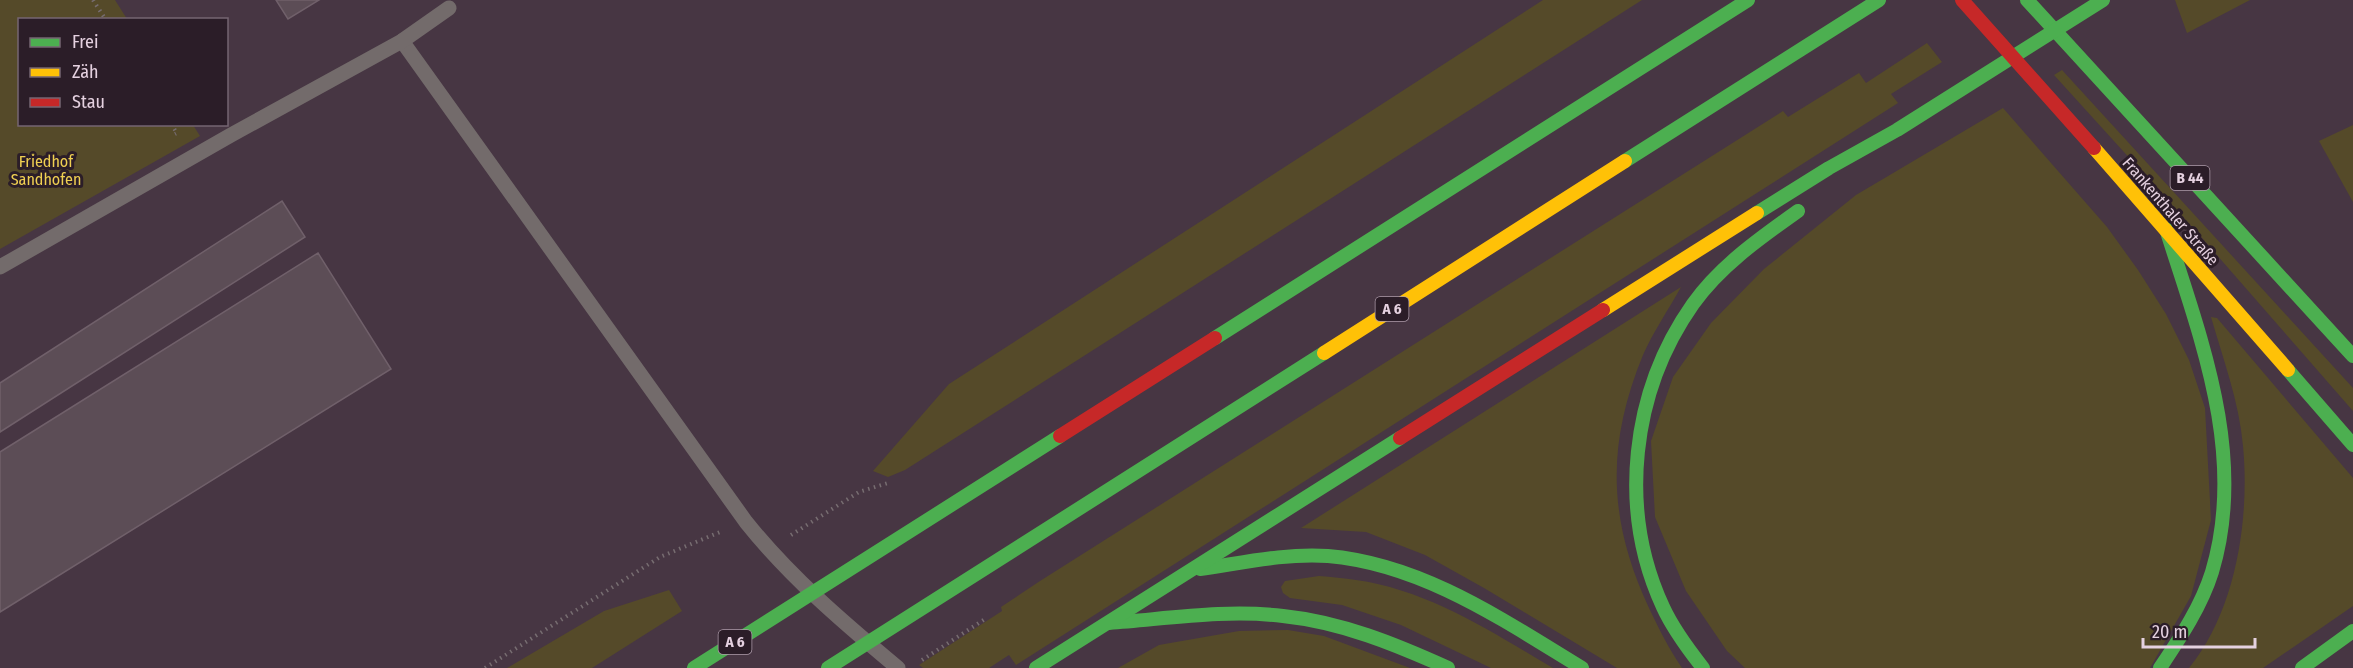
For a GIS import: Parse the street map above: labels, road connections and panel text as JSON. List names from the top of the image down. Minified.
{"streets":{"main road":["B 44","Frankenthaler Straße","A 6"]},"parks":["Friedhof Sandhofen"],"legend":["Frei","Zäh","Stau"],"scale_bar":"20 m"}
